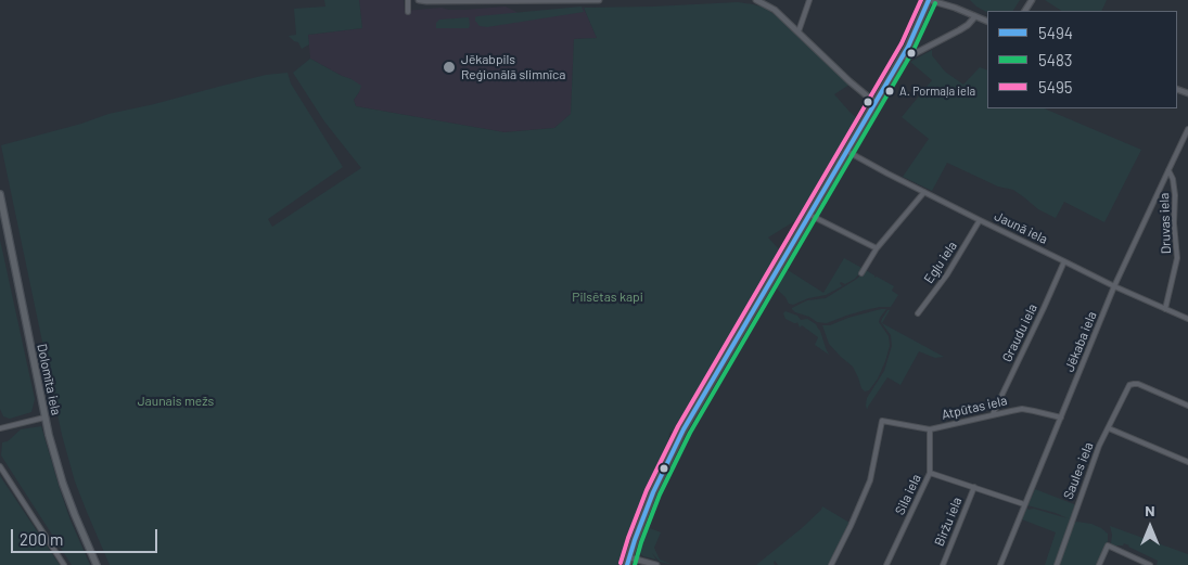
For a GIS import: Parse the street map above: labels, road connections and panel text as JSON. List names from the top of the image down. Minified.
{"streets":{"main road":["Dolomīta iela"],"street":["Druvas iela","Jaunā iela","Egļu iela","Graudu iela","Jēkaba iela","Atpūtas iela","Saules iela","Sila iela","Biržu iela"]},"crossings":[["Druvas iela","Jaunā iela"],["Druvas iela","Jēkaba iela"],["Jaunā iela","Egļu iela"],["Jaunā iela","Graudu iela"],["Jaunā iela","Jēkaba iela"],["Graudu iela","Atpūtas iela"],["Jēkaba iela","Atpūtas iela"],["Atpūtas iela","Sila iela"]],"parks":["Pilsētas kapi","Jaunais mežs"],"places":["Jēkabpils Reģionālā slimnīca","A. Pormaļa iela"],"lines":["transit line 5494","transit line 5495","transit line 5483"],"legend":["5494","5483","5495"],"scale_bar":"200 m","north":"top"}
